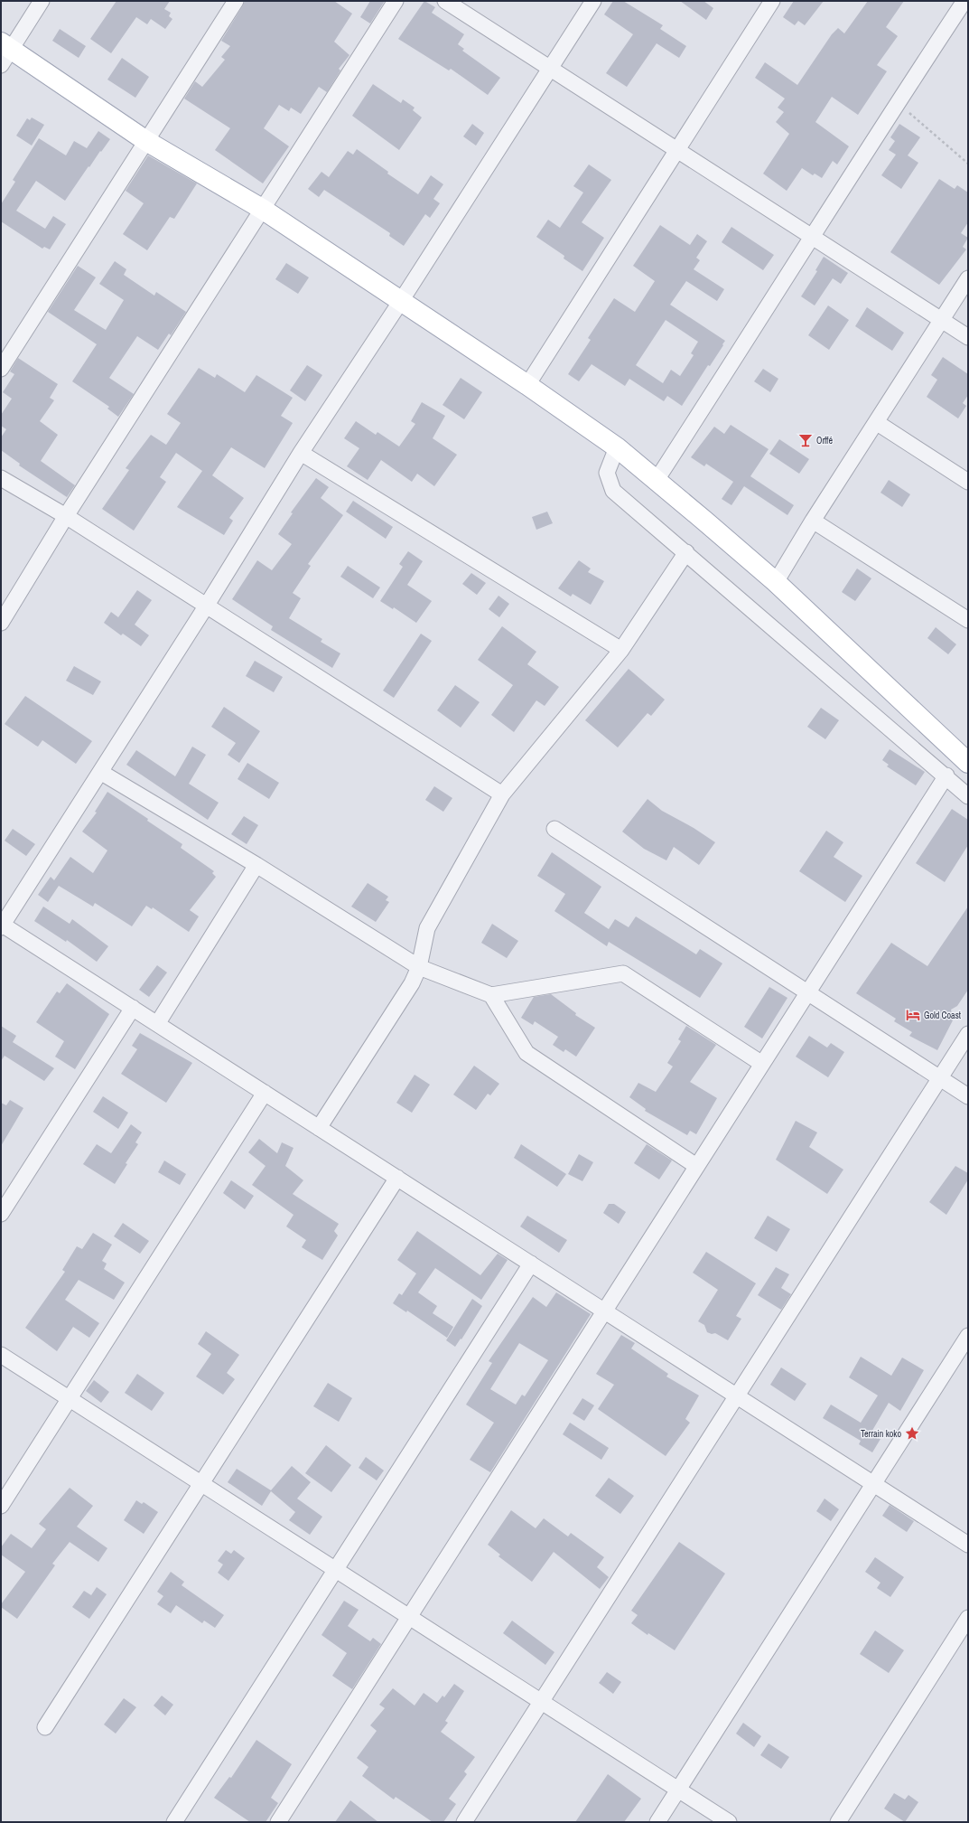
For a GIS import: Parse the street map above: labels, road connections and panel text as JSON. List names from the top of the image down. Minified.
{"places":{"bar":["Orffé"],"hotel":["Gold Coast"],"place":["Terrain koko"]}}
